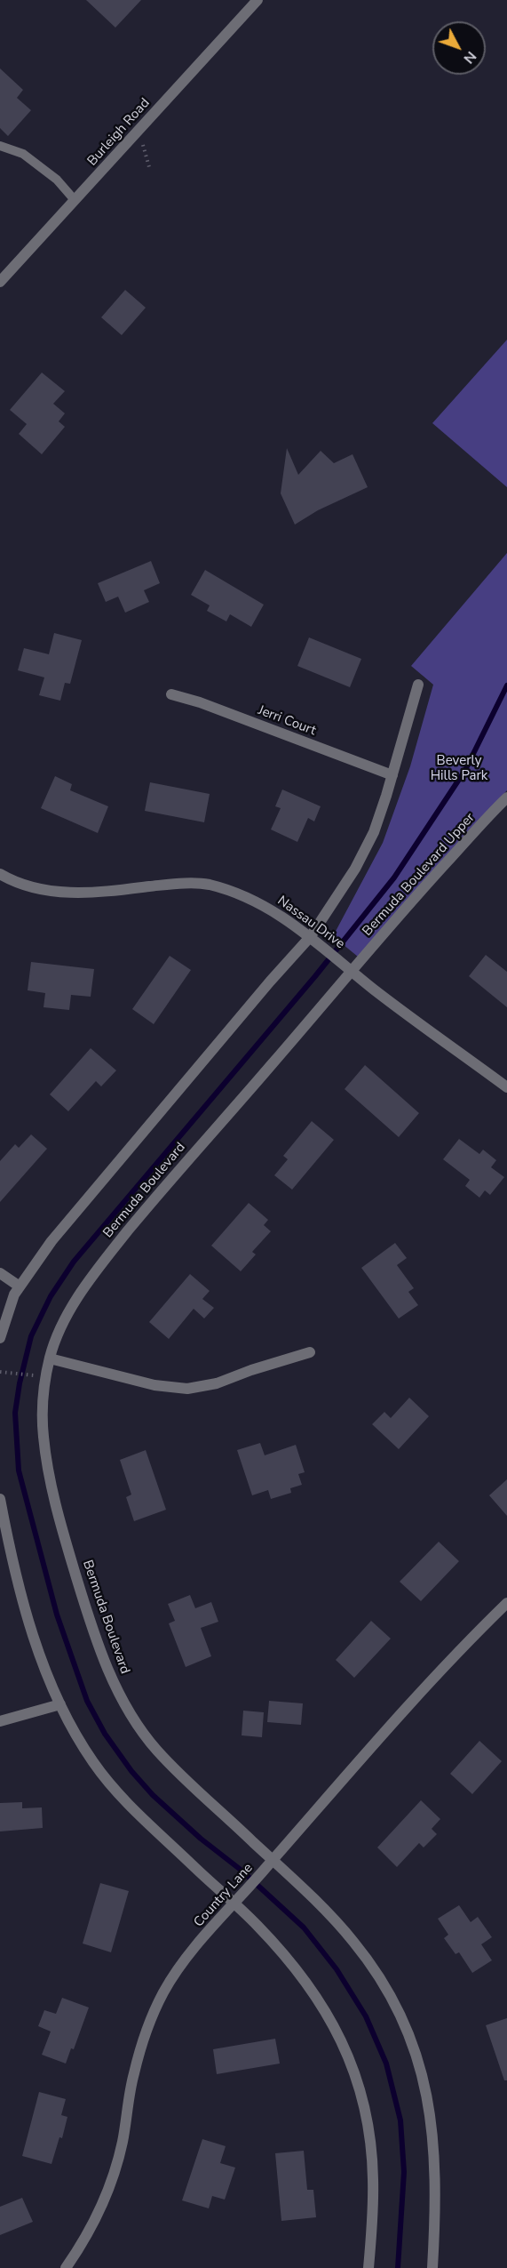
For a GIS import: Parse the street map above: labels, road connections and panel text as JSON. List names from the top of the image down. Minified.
{"streets":{"street":["Burleigh Road","Jerri Court","Bermuda Boulevard Upper","Nassau Drive","Bermuda Boulevard","Country Lane"]},"crossings":[["Bermuda Boulevard Upper","Nassau Drive"],["Bermuda Boulevard Upper","Bermuda Boulevard"],["Nassau Drive","Bermuda Boulevard"],["Bermuda Boulevard","Country Lane"]],"parks":["Beverly Hills Park"],"north":"bottom right"}
